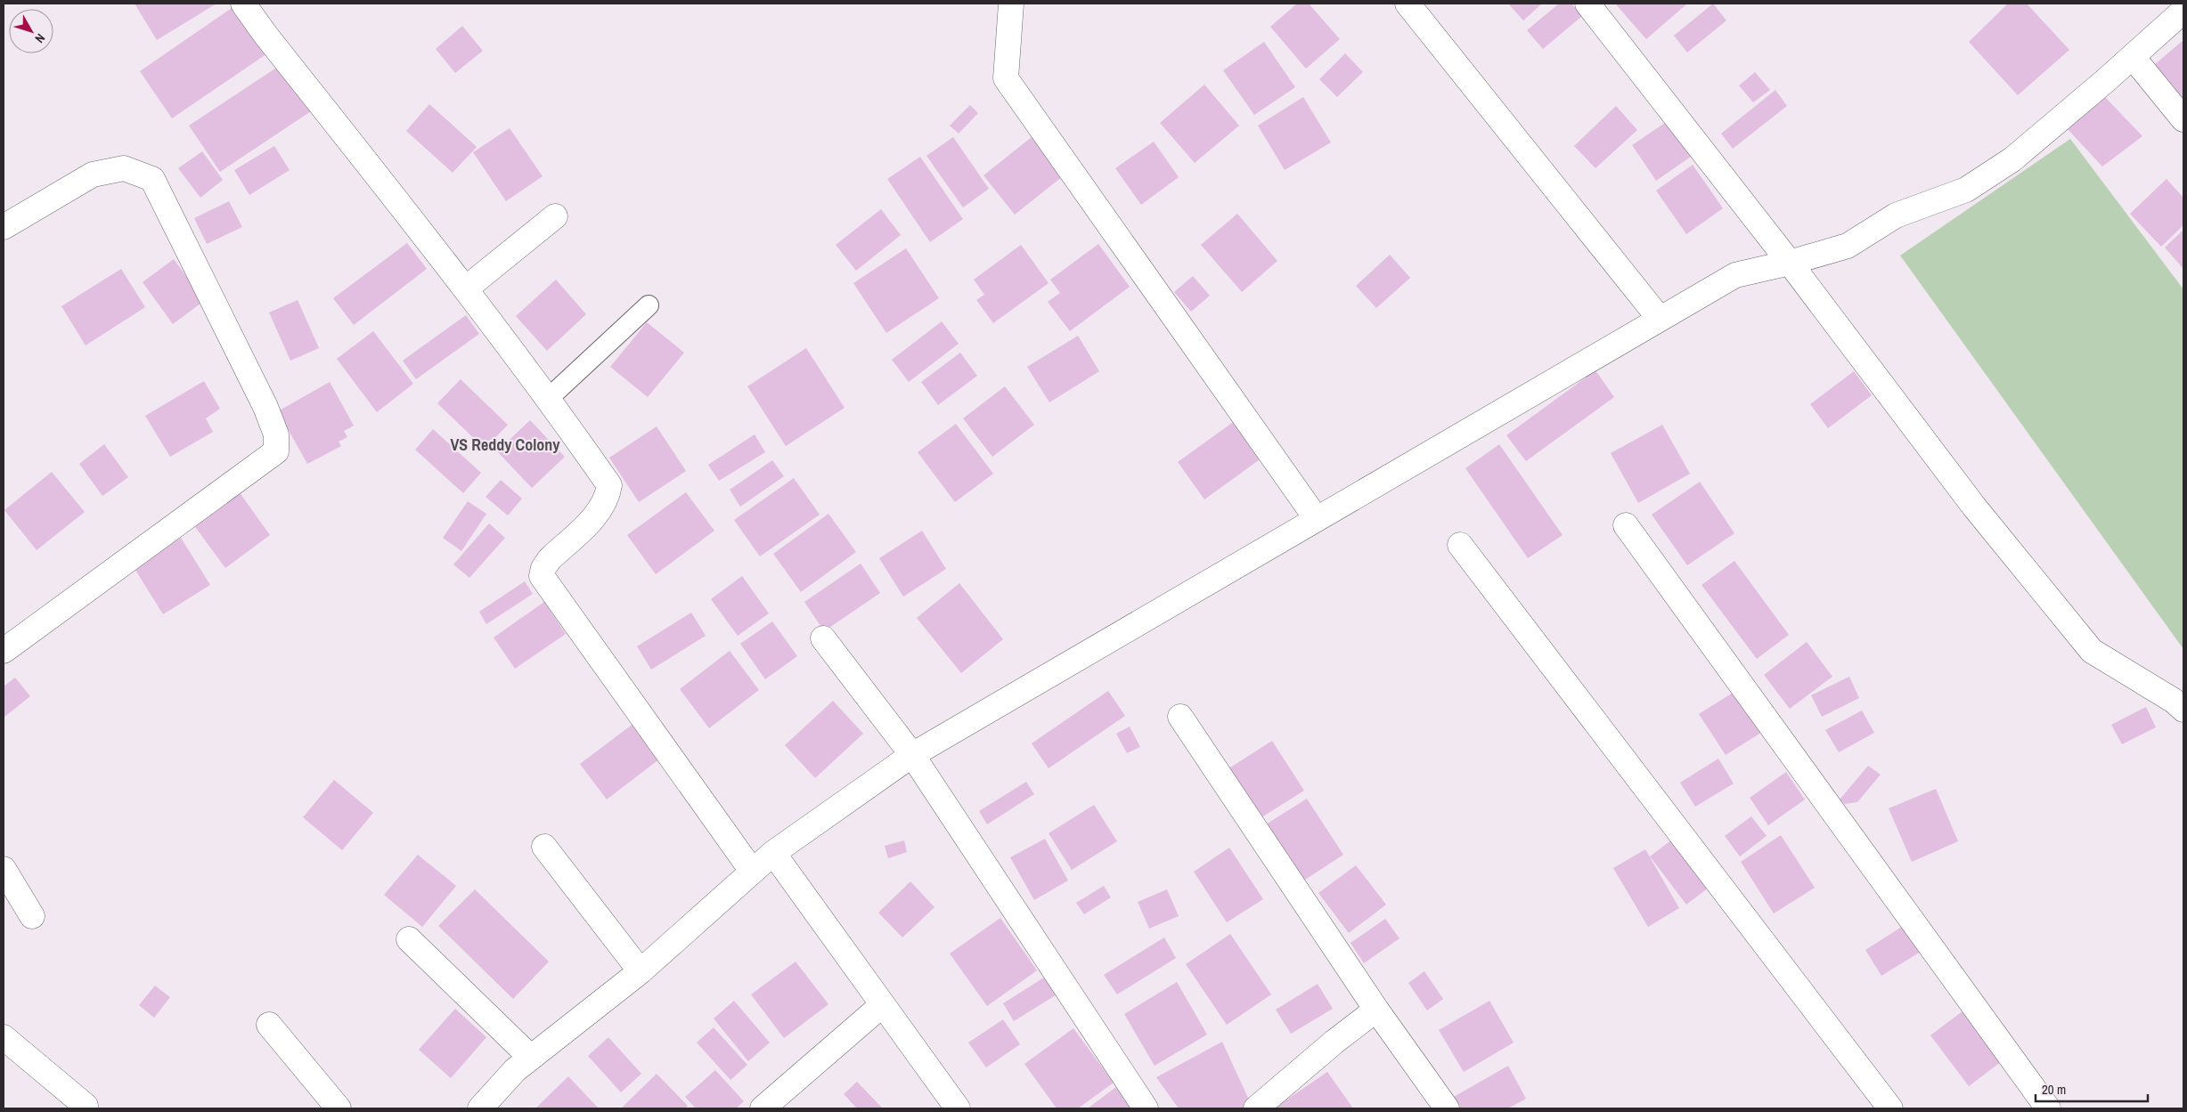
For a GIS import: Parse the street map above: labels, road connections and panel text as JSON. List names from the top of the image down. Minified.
{"districts":["VS Reddy Colony"],"scale_bar":"20 m","north":"bottom right"}
